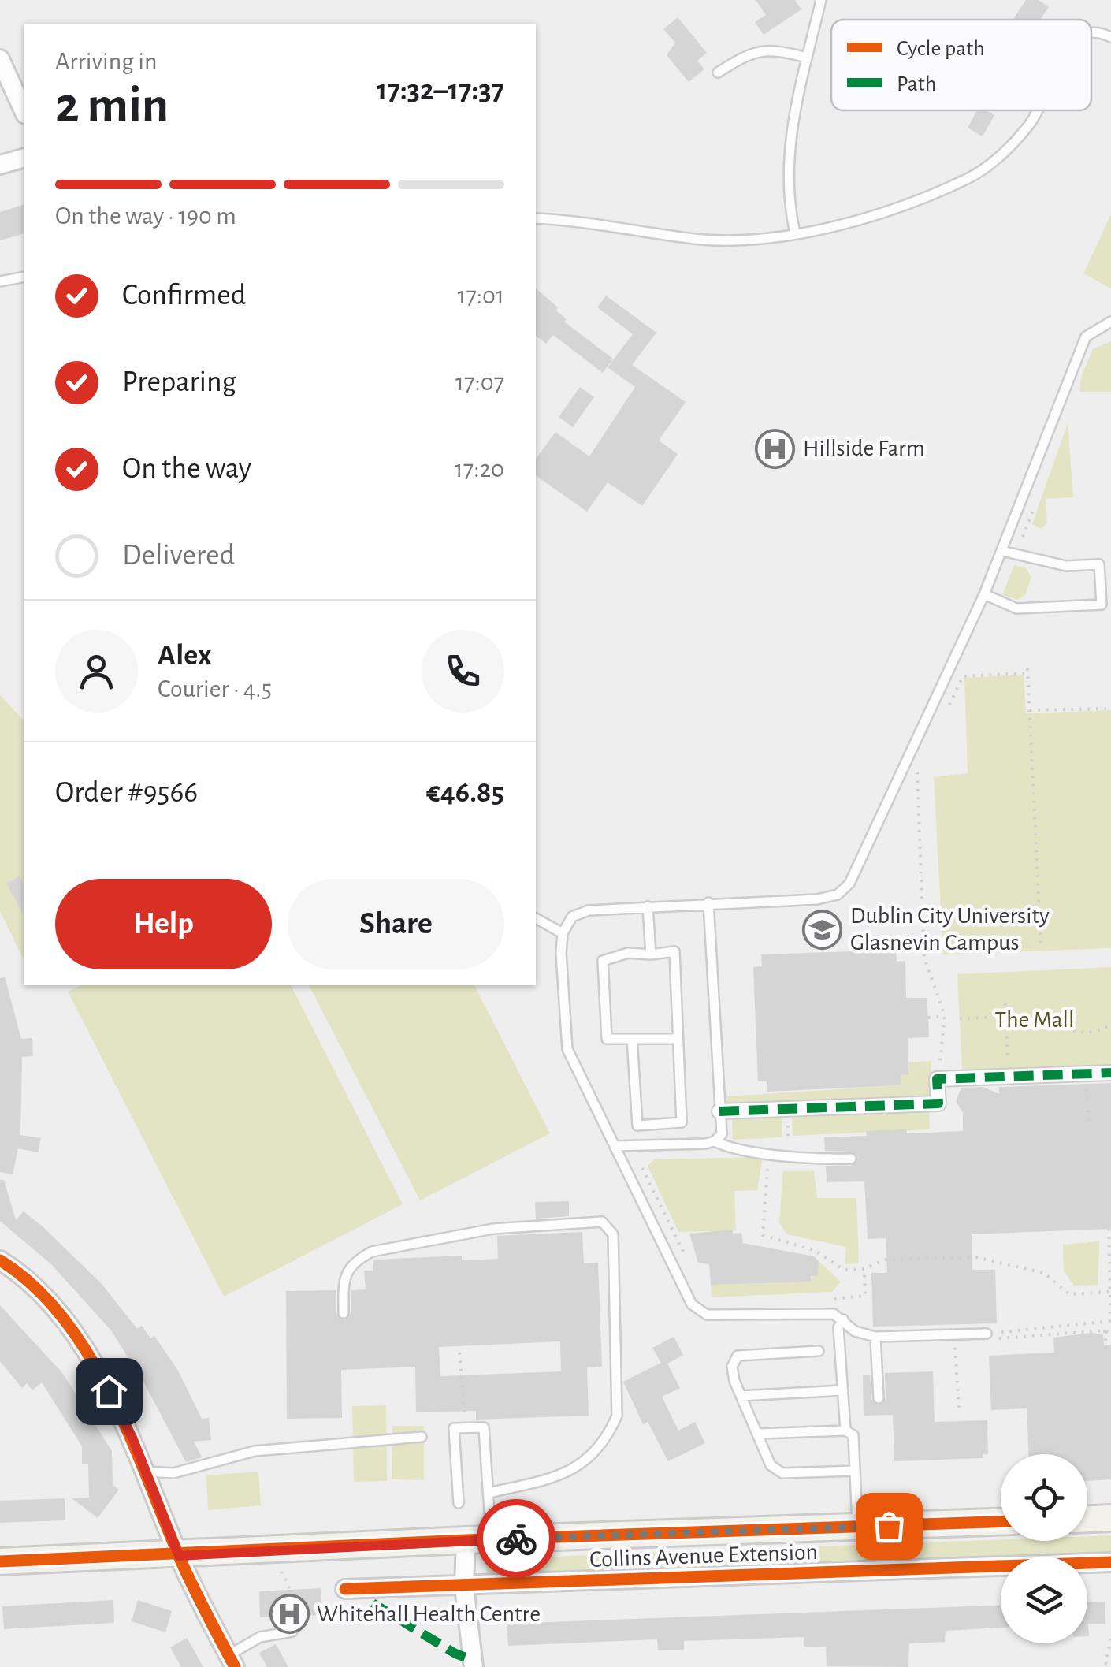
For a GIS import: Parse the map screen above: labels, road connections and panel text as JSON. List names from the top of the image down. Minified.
{"streets":{"main road":["Collins Avenue Extension"]},"parks":["The Mall"],"places":{"hospital":["Hillside Farm","Whitehall Health Centre"],"school or university":["Dublin City University Glasnevin Campus"]},"legend":["Cycle path","Path"],"page":{"heading":["2 min","Arriving in","17:32–17:37"],"panel":["Alex","Courier · 4.5","Order #9566","€46.85"],"bar":"On the way · 190 m","list":[["Confirmed","17:01"],["Preparing","17:07"],["On the way","17:20"],"Delivered"],"buttons":["Help","Share"]}}
